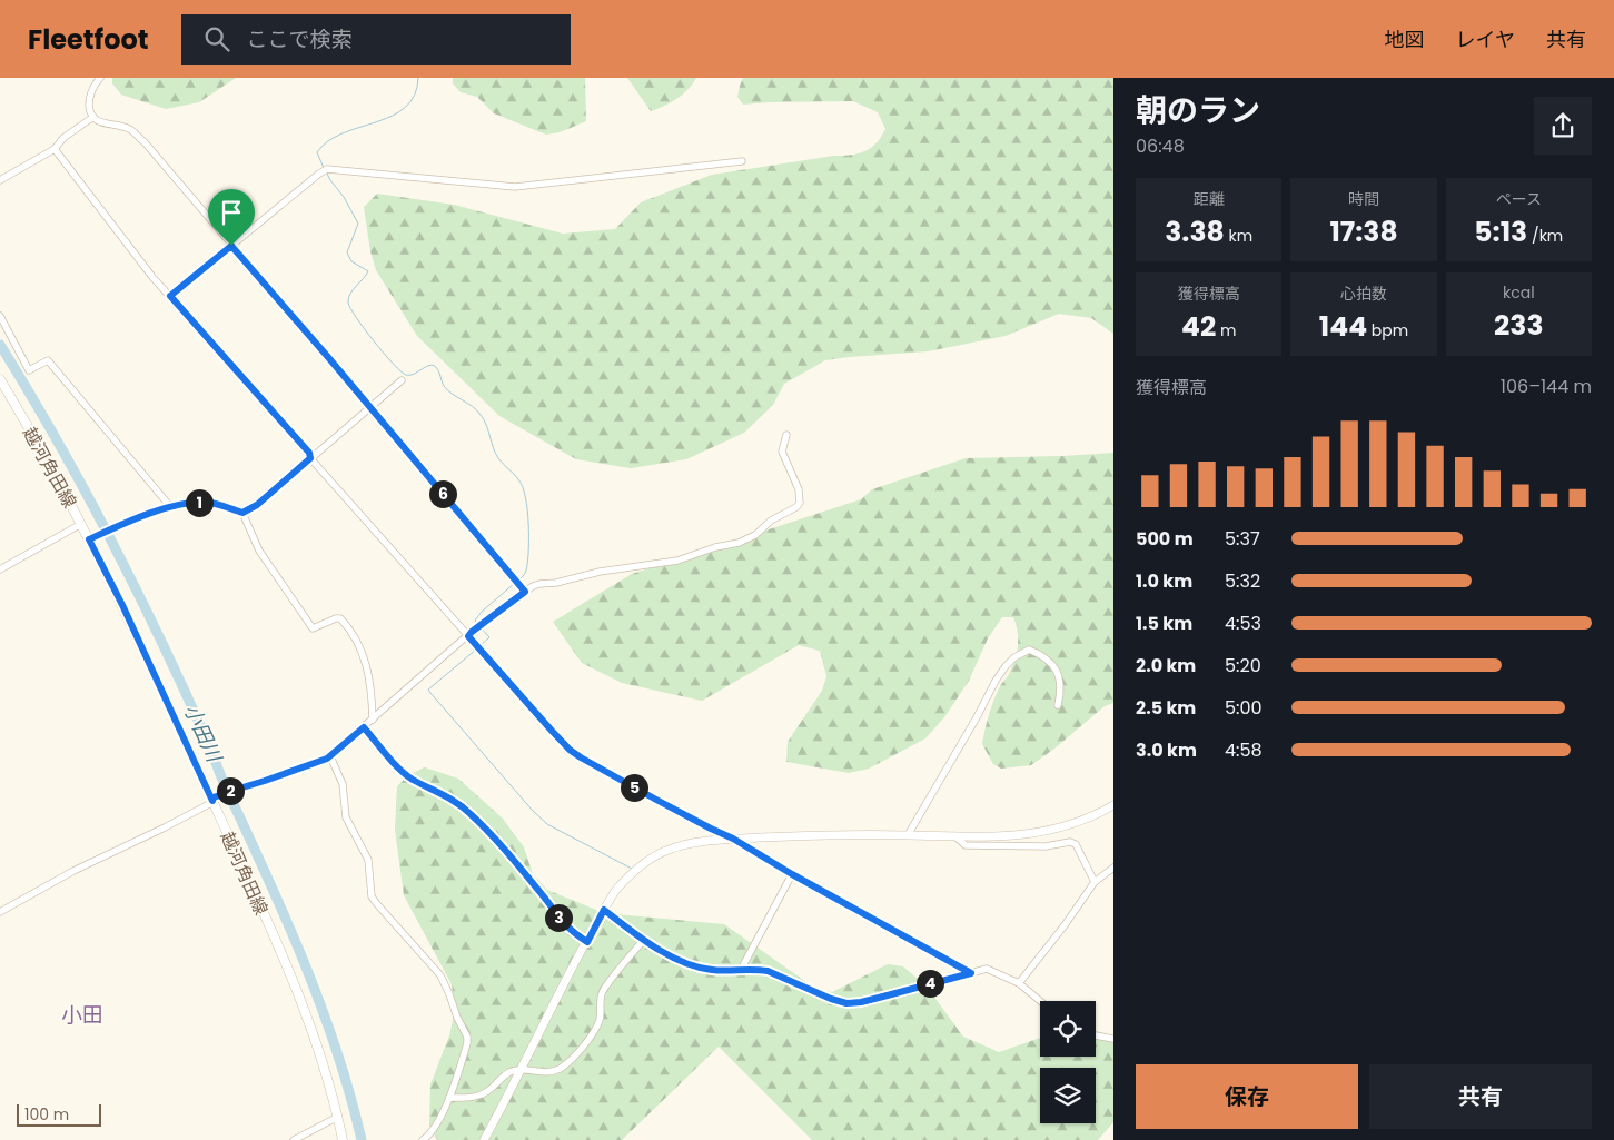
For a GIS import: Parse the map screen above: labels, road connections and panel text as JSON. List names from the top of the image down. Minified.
{"streets":{"main road":["越河角田線"]},"districts":["小田"],"water":["小田川"],"scale_bar":"100 m","page":{"header":"Fleetfoot","search":"ここで検索","nav":["地図","レイヤ","共有"],"heading":["朝のラン","06:48"],"stats":[["距離","3.38 km"],["時間","17:38"],["ペース","5:13 /km"],["獲得標高","42 m"],["心拍数","144 bpm"],["kcal","233"]],"chart":["獲得標高","106–144 m"],"pins":["6","1","5","2","3","4"],"list":[{"name":"500 m","note":"5:37"},{"name":"1.0 km","note":"5:32"},{"name":"1.5 km","note":"4:53"},{"name":"2.0 km","note":"5:20"},{"name":"2.5 km","note":"5:00"},{"name":"3.0 km","note":"4:58"}],"buttons":["保存","共有"],"scale":"100 m"}}
